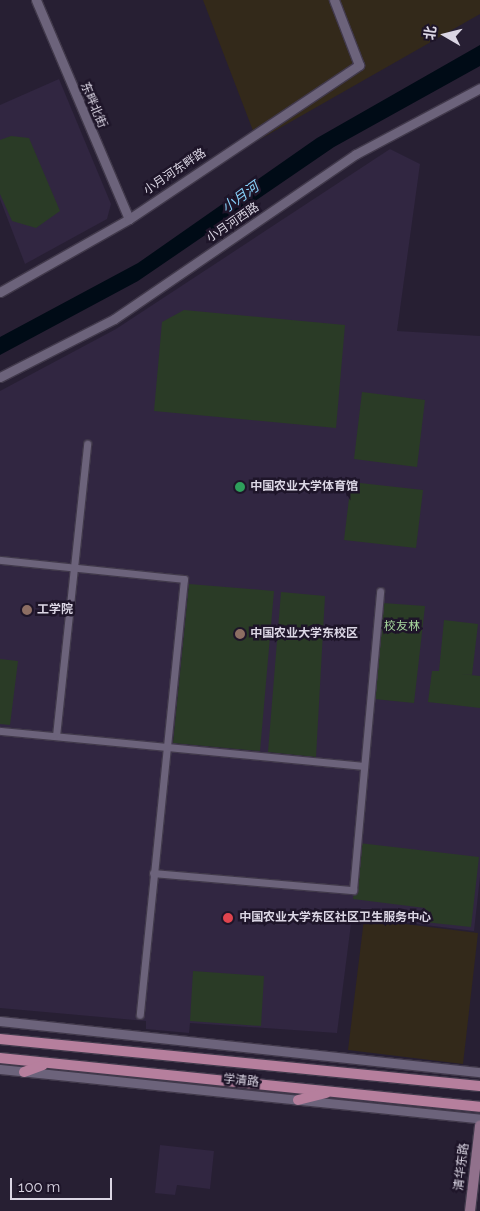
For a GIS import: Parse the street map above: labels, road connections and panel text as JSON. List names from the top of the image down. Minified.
{"streets":{"main road":["学清路","清华东路"],"street":["东畔北街","小月河东畔路","小月河西路"]},"crossings":[["东畔北街","小月河东畔路"]],"water":["小月河"],"parks":["校友林"],"places":["中国农业大学体育馆","工学院","中国农业大学东校区","中国农业大学东区社区卫生服务中心"],"scale_bar":"100 m","north":"left"}
